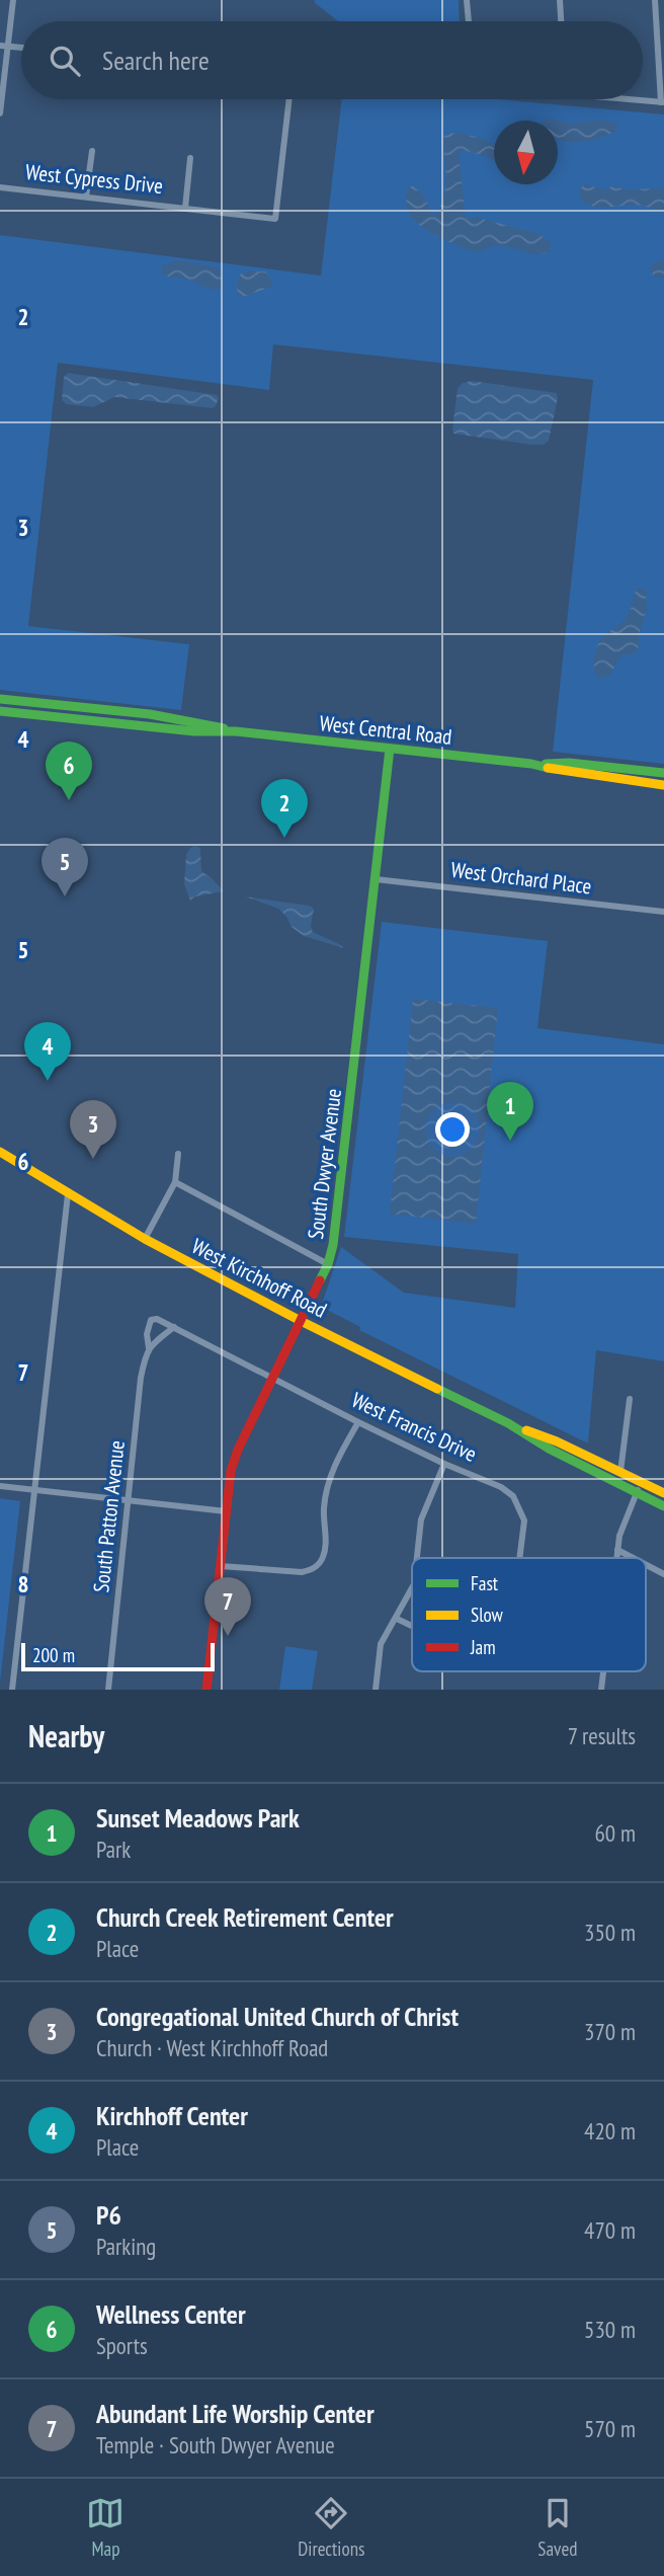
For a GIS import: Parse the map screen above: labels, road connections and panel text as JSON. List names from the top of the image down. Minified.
{"streets":{"main road":["West Central Road","South Dwyer Avenue","West Kirchhoff Road"],"street":["West Cypress Drive","West Orchard Place","West Francis Drive","South Patton Avenue"]},"crossings":[["West Central Road","South Dwyer Avenue"],["West Orchard Place","South Dwyer Avenue"],["South Dwyer Avenue","West Kirchhoff Road"],["South Dwyer Avenue","West Francis Drive"],["West Francis Drive","South Patton Avenue"]],"legend":["Fast","Slow","Jam"],"scale_bar":"200 m","north":"bottom","page":{"search":"Search here","pins":["6","2","5","4","1","3","7"],"scale":"200 m","heading":["Nearby","7 results"],"list":[{"mark":"1","name":"Sunset Meadows Park","note":"Park","value":"60 m"},{"mark":"2","name":"Church Creek Retirement Center","note":"Place","value":"350 m"},{"mark":"3","name":"Congregational United Church of Christ","note":"Church · West Kirchhoff Road","value":"370 m"},{"mark":"4","name":"Kirchhoff Center","note":"Place","value":"420 m"},{"mark":"5","name":"P6","note":"Parking","value":"470 m"},{"mark":"6","name":"Wellness Center","note":"Sports","value":"530 m"},{"mark":"7","name":"Abundant Life Worship Center","note":"Temple · South Dwyer Avenue","value":"570 m"}],"nav":["Map","Directions","Saved"]},"grid":{"rows":["2","3","4","5","6","7","8"]}}
